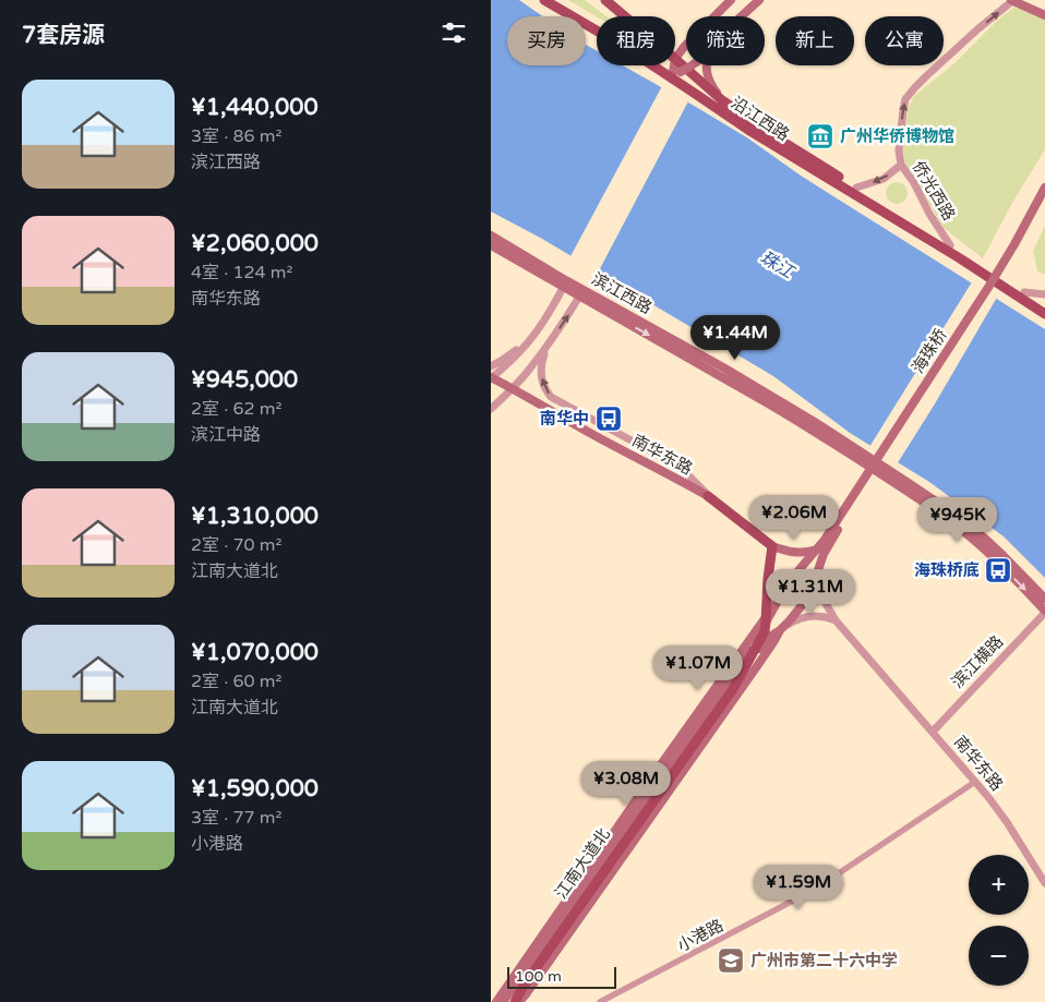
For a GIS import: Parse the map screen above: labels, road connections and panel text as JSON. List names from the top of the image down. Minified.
{"streets":{"main road":["沿江西路","滨江西路","海珠桥","南华东路","江南大道北"],"street":["侨光西路","滨江横路","小港路"]},"crossings":[["沿江西路","侨光西路"],["海珠桥","江南大道北"],["南华东路","滨江横路"],["南华东路","江南大道北"],["南华东路","小港路"]],"one_way":["侨光西路"],"water":["珠江"],"places":{"museum":["广州华侨博物馆"],"bus stop":["南华中","海珠桥底"],"school or university":["广州市第二十六中学"]},"scale_bar":"100 m","page":{"heading":"7套房源","chip":["买房","租房","筛选","新上","公寓"],"list":[{"name":"¥1,440,000","note":"3室 · 86 m² · 滨江西路"},{"name":"¥2,060,000","note":"4室 · 124 m² · 南华东路"},{"name":"¥945,000","note":"2室 · 62 m² · 滨江中路"},{"name":"¥1,310,000","note":"2室 · 70 m² · 江南大道北"},{"name":"¥1,070,000","note":"2室 · 60 m² · 江南大道北"},{"name":"¥1,590,000","note":"3室 · 77 m² · 小港路"}],"price":["¥1.44M","¥2.06M","¥945K","¥1.31M","¥1.07M","¥3.08M","¥1.59M"],"map_buttons":["+","−"],"scale":"100 m"}}
